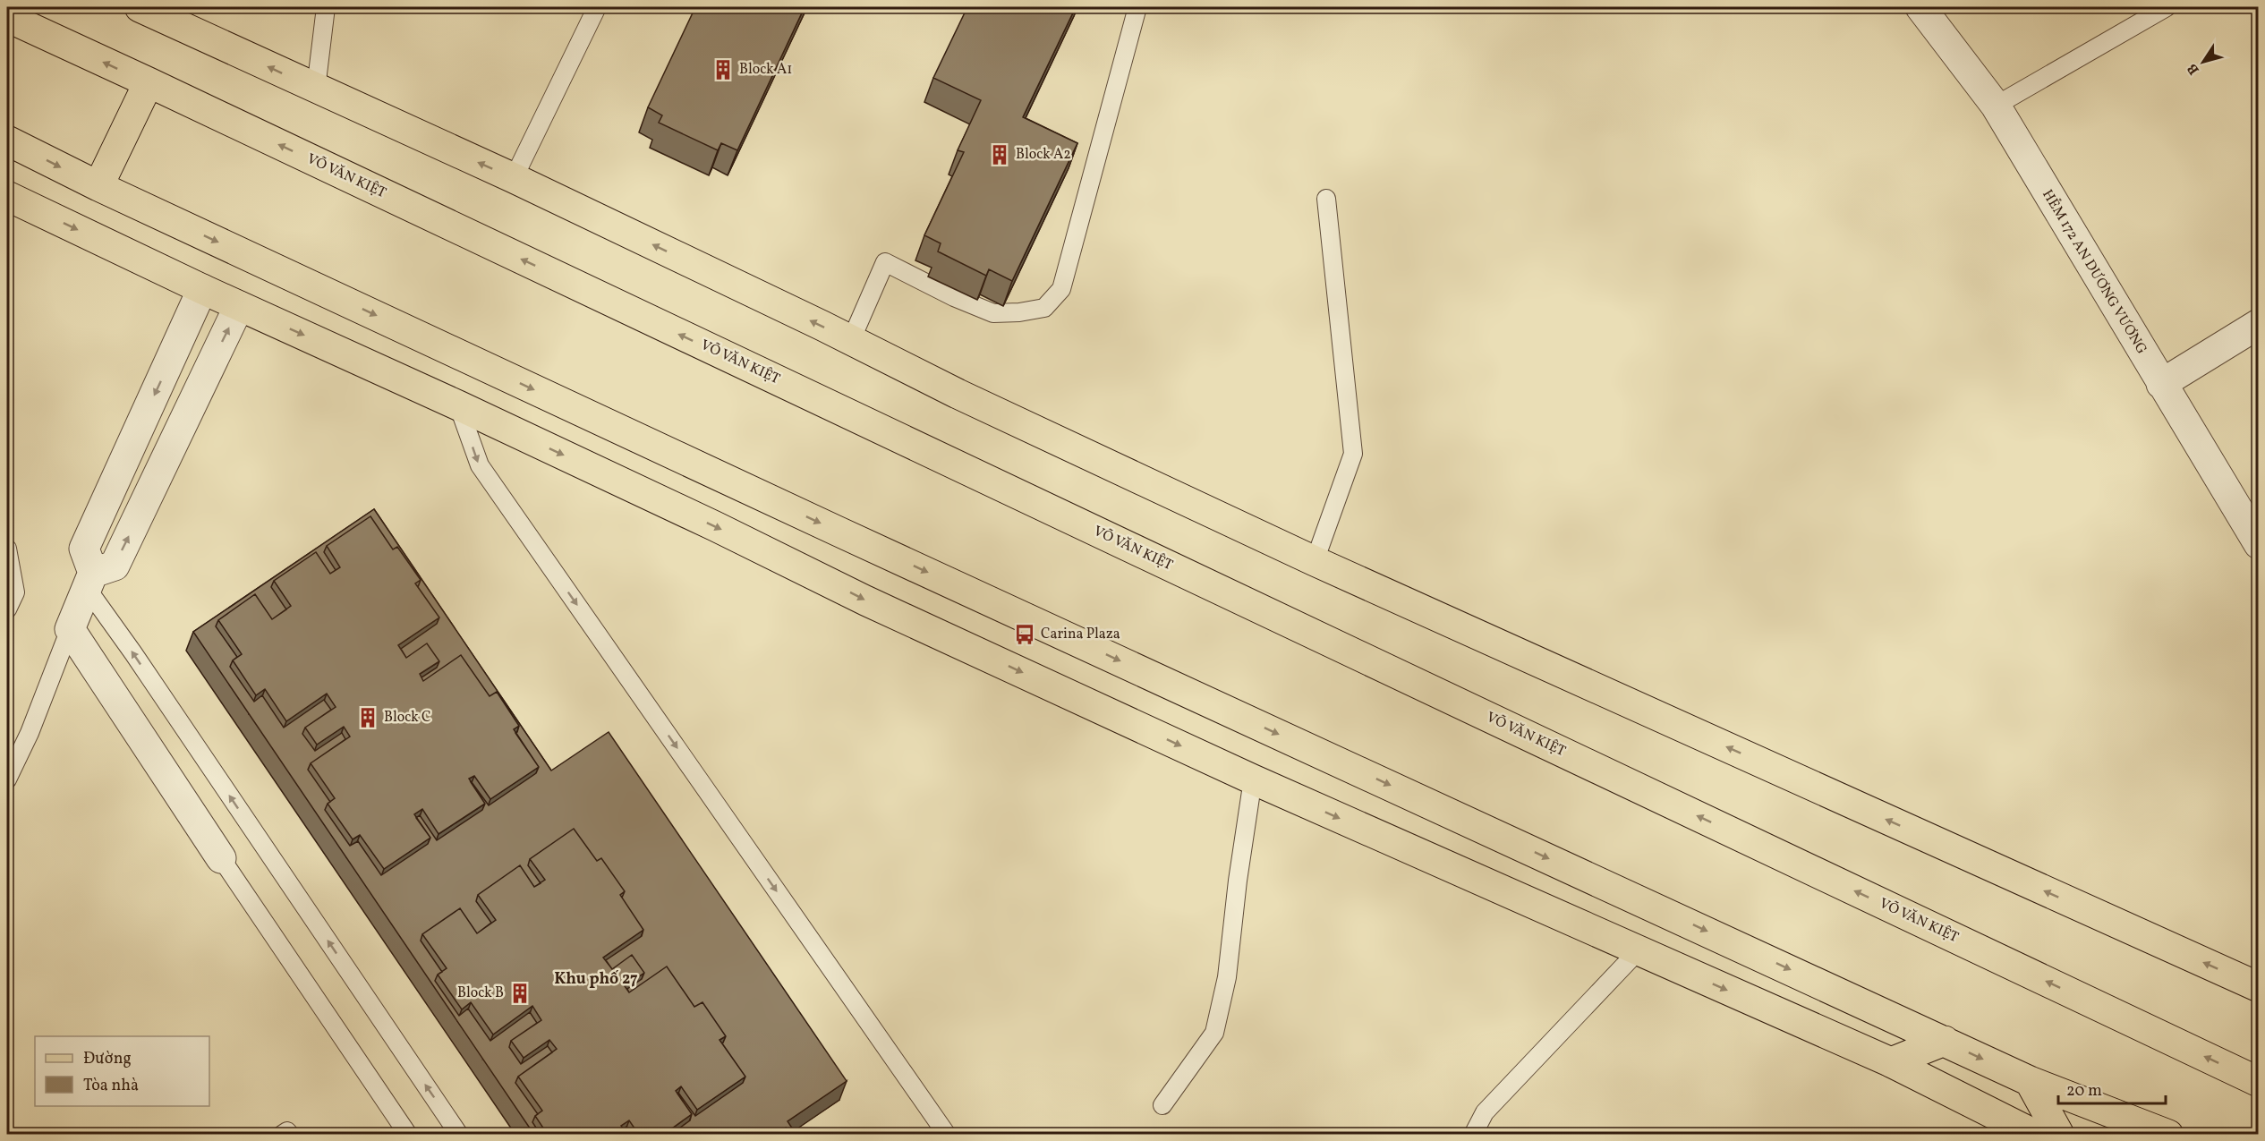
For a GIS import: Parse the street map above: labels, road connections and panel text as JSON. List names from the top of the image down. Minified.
{"streets":{"main road":["VÕ VĂN KIỆT"],"street":["HẺM 172 AN DƯƠNG VƯƠNG"]},"districts":["Khu phố 27"],"places":{"building":["Block A1","Block A2","Block C","Block B"],"bus stop":["Carina Plaza"]},"legend":["Đường","Tòa nhà"],"scale_bar":"20 m","north":"bottom left"}
